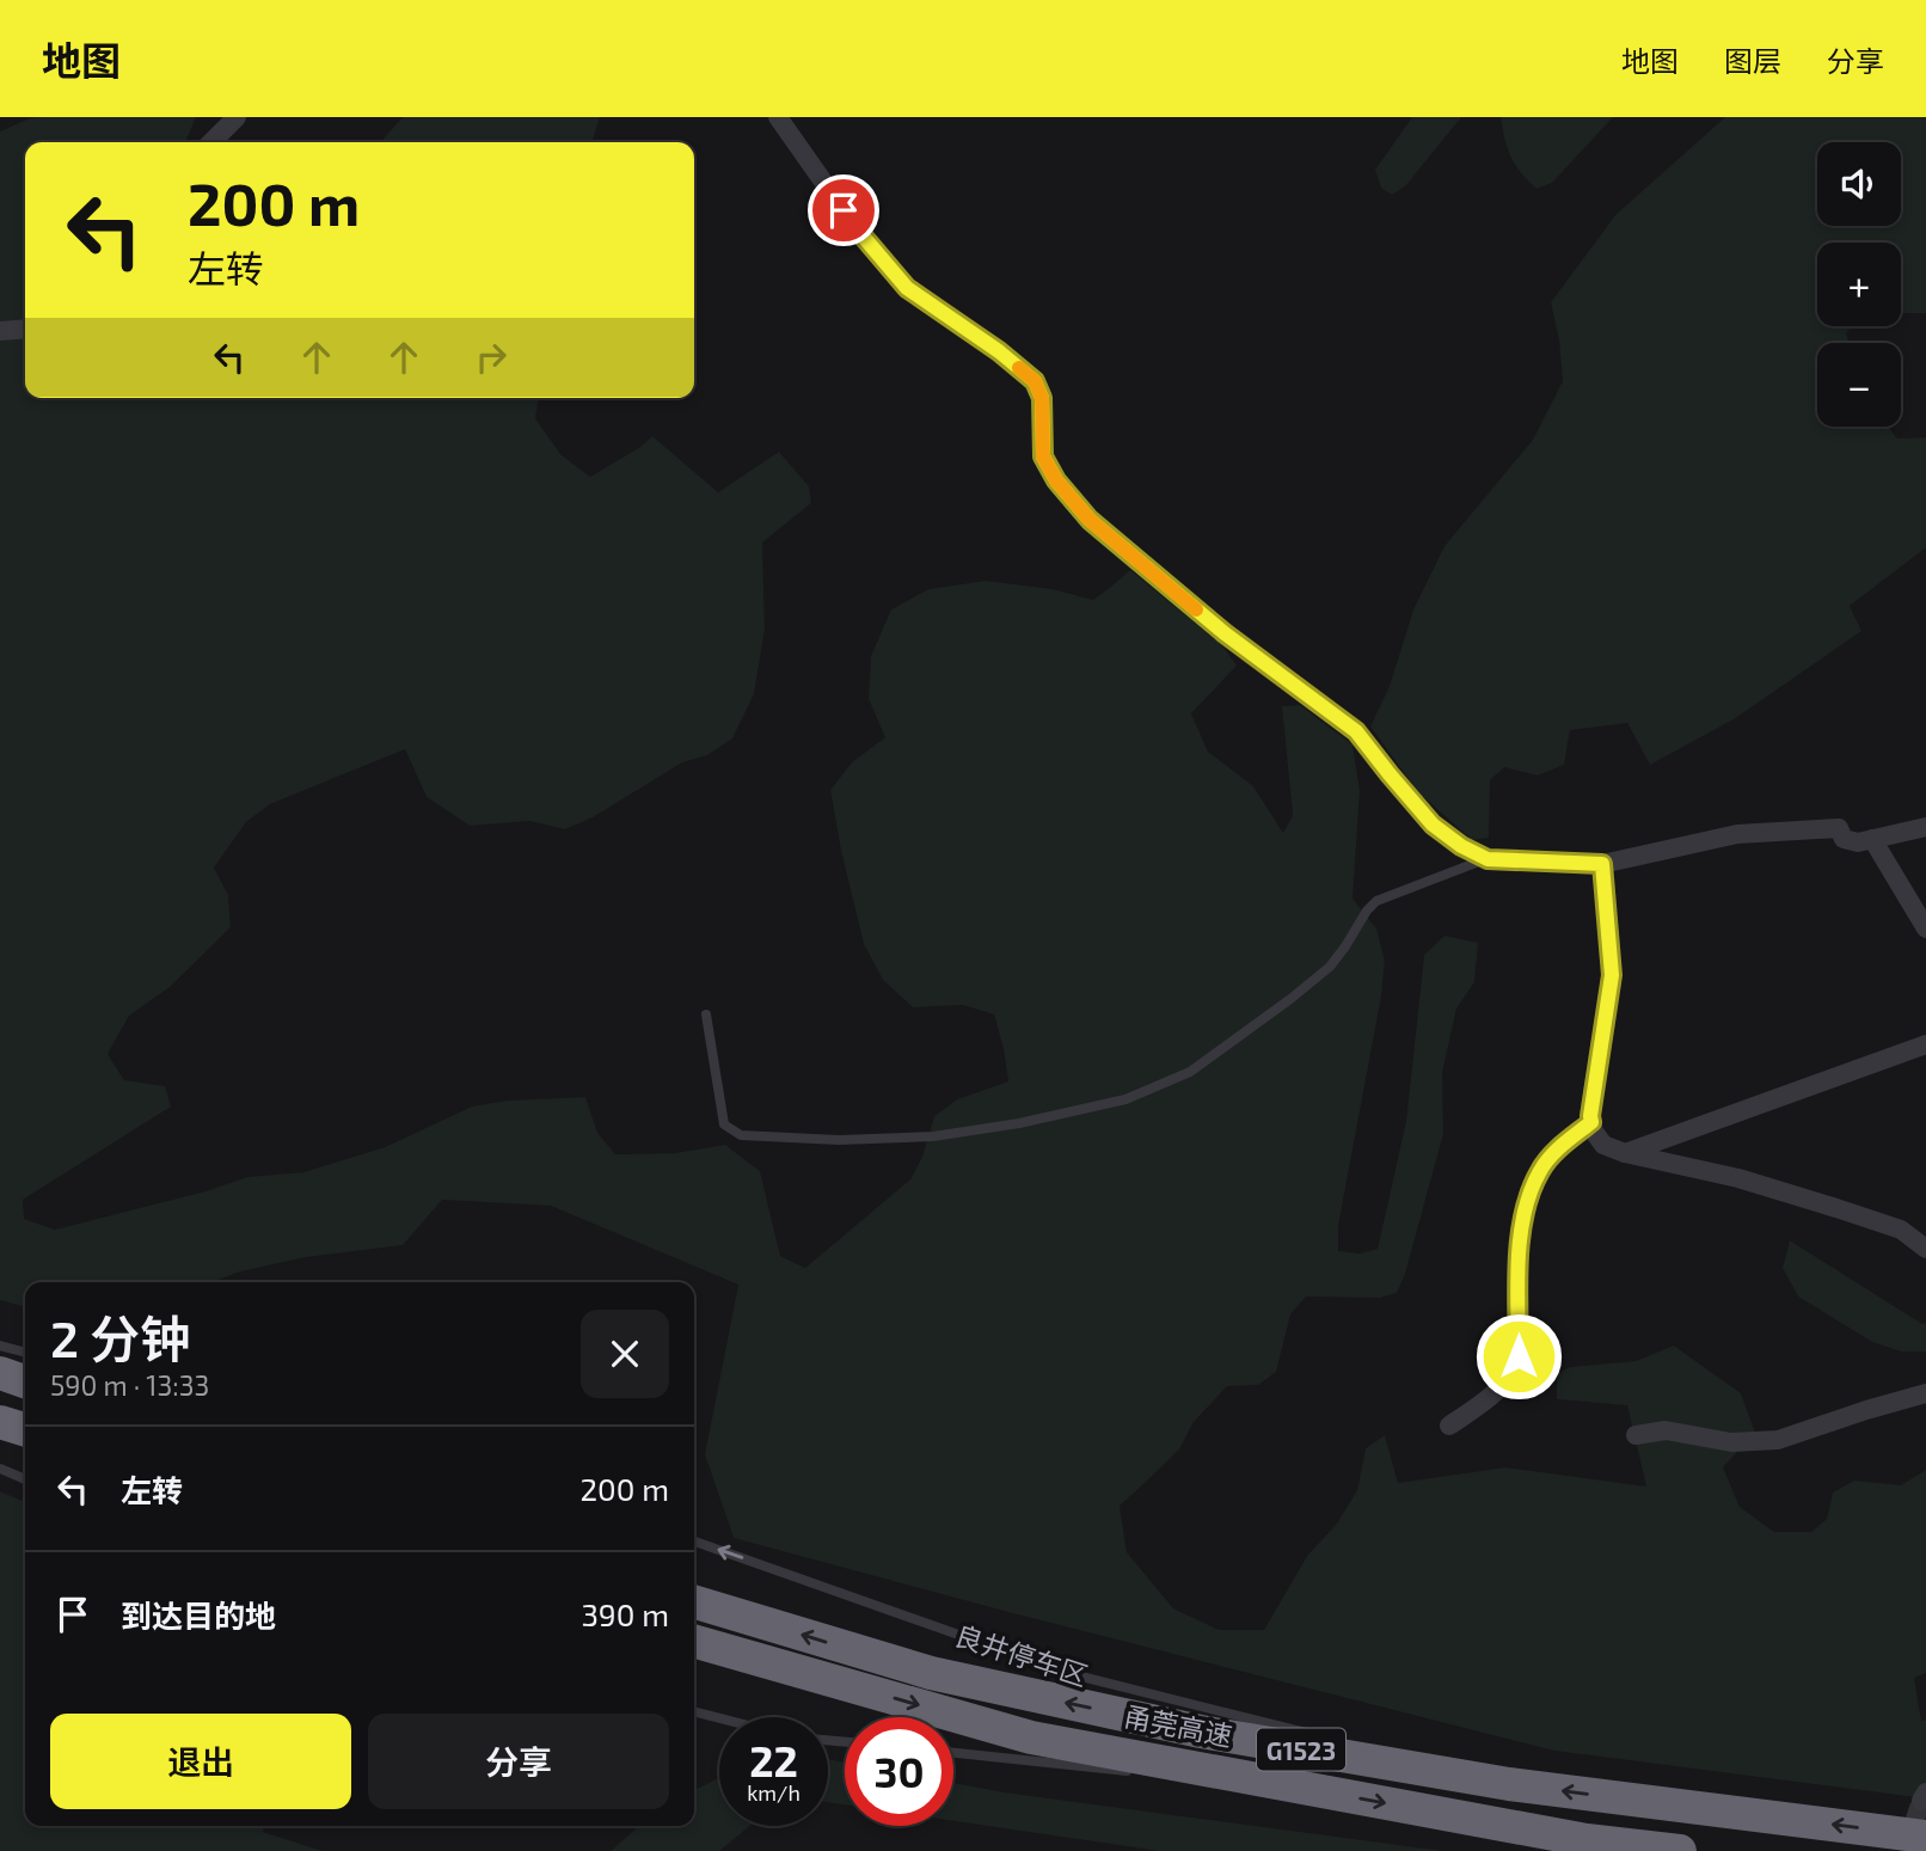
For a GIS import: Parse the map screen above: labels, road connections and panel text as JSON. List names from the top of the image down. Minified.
{"streets":{"highway":["甬莞高速","G1523"],"lane":["良井停车区"]},"one_way":["良井停车区"],"page":{"header":"地图","nav":["地图","图层","分享"],"map_buttons":["+","−"],"turn":["200 m","左转"],"heading":["2 分钟","590 m · 13:33"],"list":[{"name":"左转","value":"200 m"},{"name":"到达目的地","value":"390 m"}],"buttons":["退出","分享"],"speed":"22 km/h","limit":"30"}}
